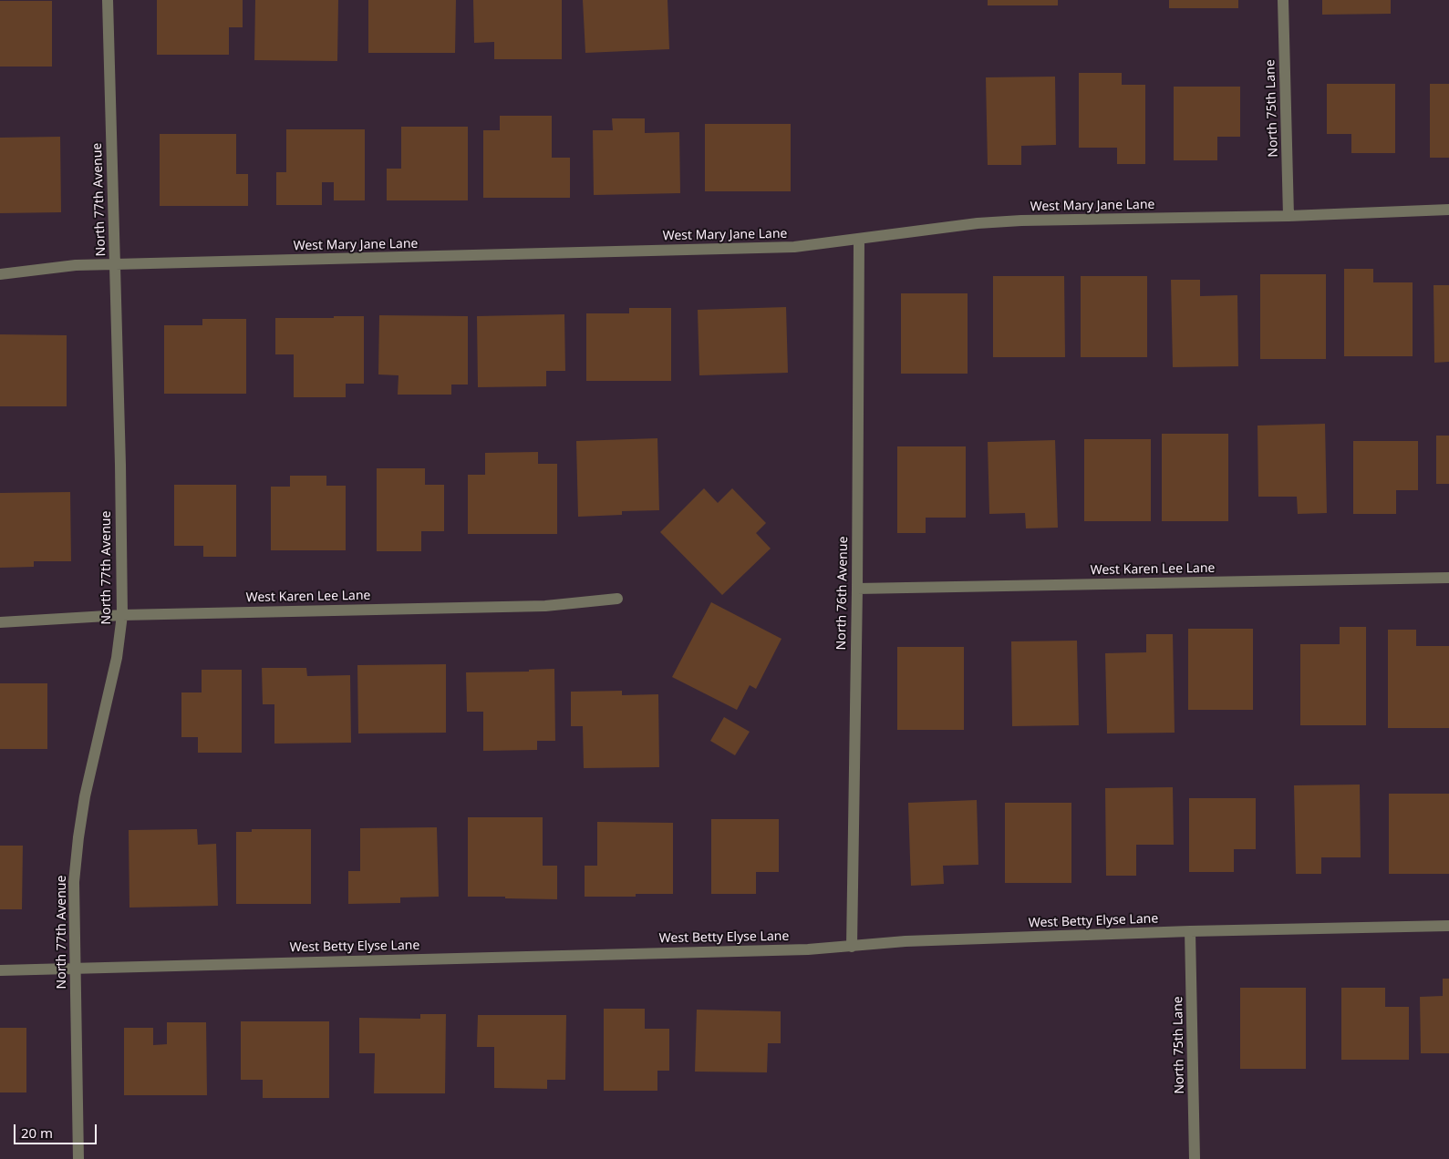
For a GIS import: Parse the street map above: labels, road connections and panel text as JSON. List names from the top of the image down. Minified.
{"streets":{"street":["North 75th Lane","North 77th Avenue","West Mary Jane Lane","West Karen Lee Lane","North 76th Avenue","West Betty Elyse Lane"]},"crossings":[["North 75th Lane","West Mary Jane Lane"],["North 75th Lane","West Betty Elyse Lane"],["North 77th Avenue","West Mary Jane Lane"],["North 77th Avenue","West Karen Lee Lane"],["North 77th Avenue","West Betty Elyse Lane"],["West Mary Jane Lane","North 76th Avenue"],["West Karen Lee Lane","North 76th Avenue"],["North 76th Avenue","West Betty Elyse Lane"]],"scale_bar":"20 m"}
